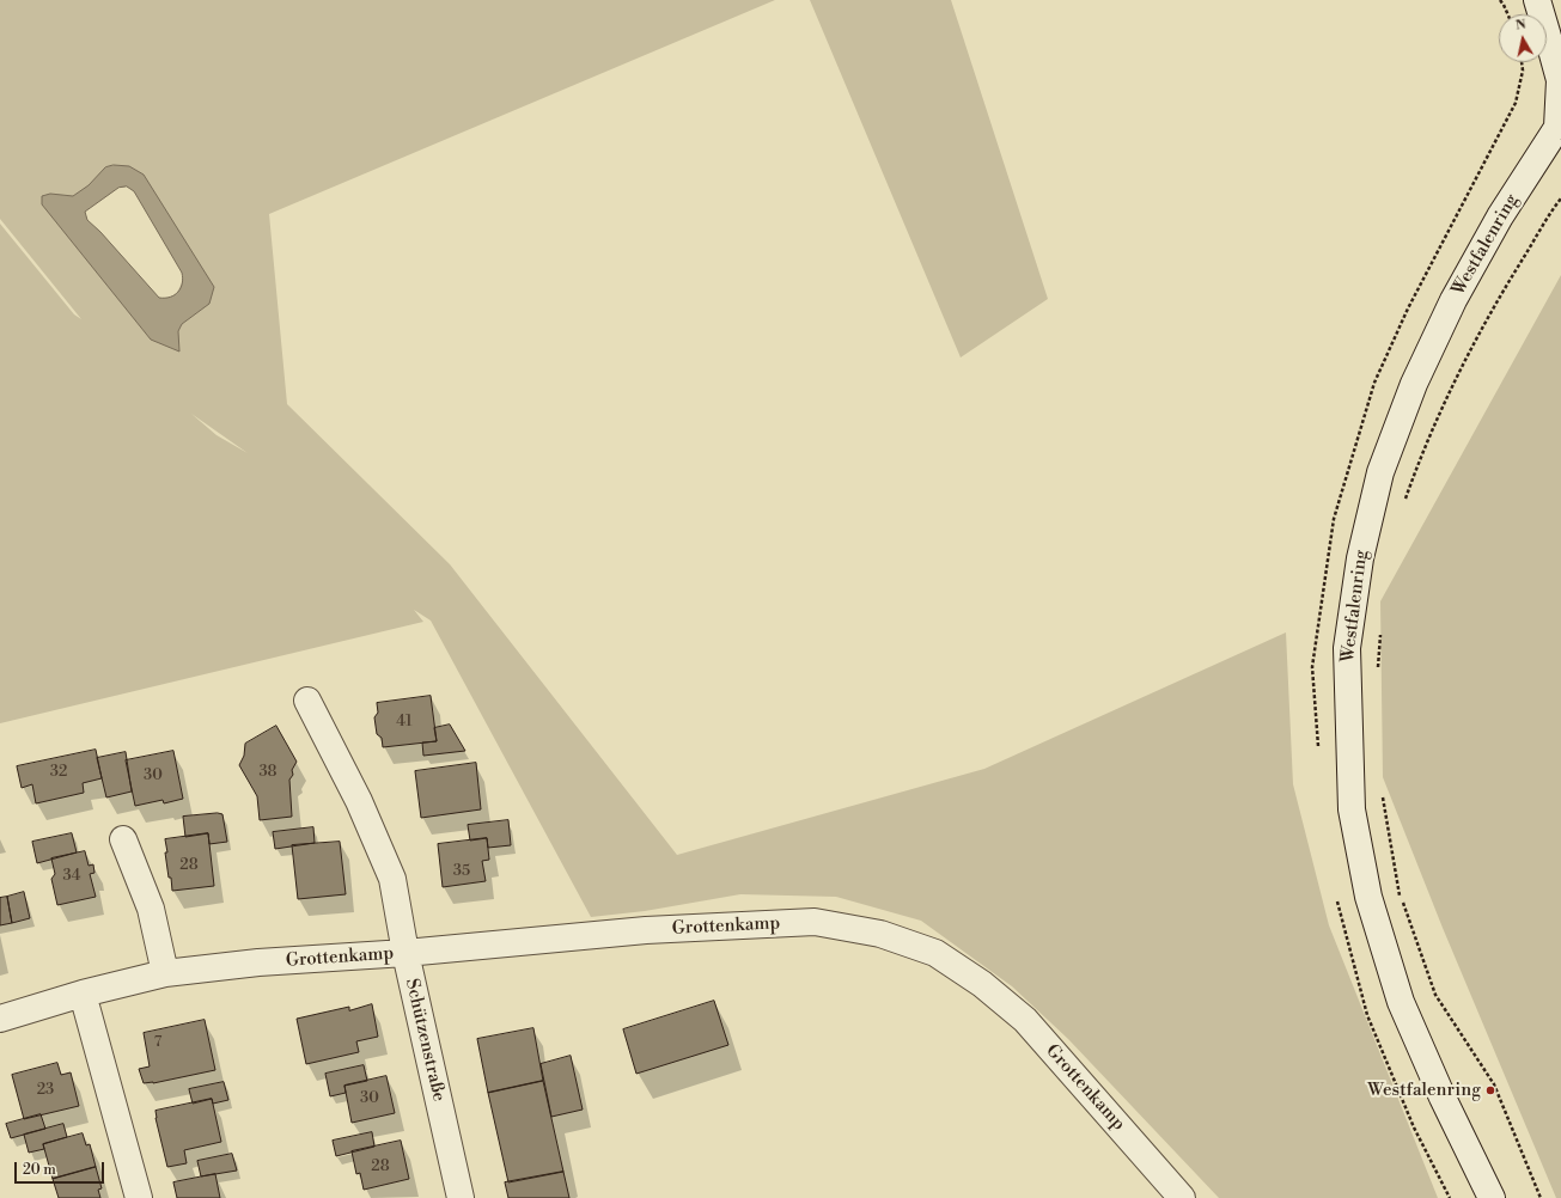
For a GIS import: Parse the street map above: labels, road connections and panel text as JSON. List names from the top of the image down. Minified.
{"streets":{"street":["Westfalenring","Grottenkamp","Schützenstraße"]},"crossings":[["Grottenkamp","Schützenstraße"]],"places":["Westfalenring"],"house_numbers":["41","32","38","30","28","35","34","7","23","30","28"],"scale_bar":"20 m","north":"top"}
